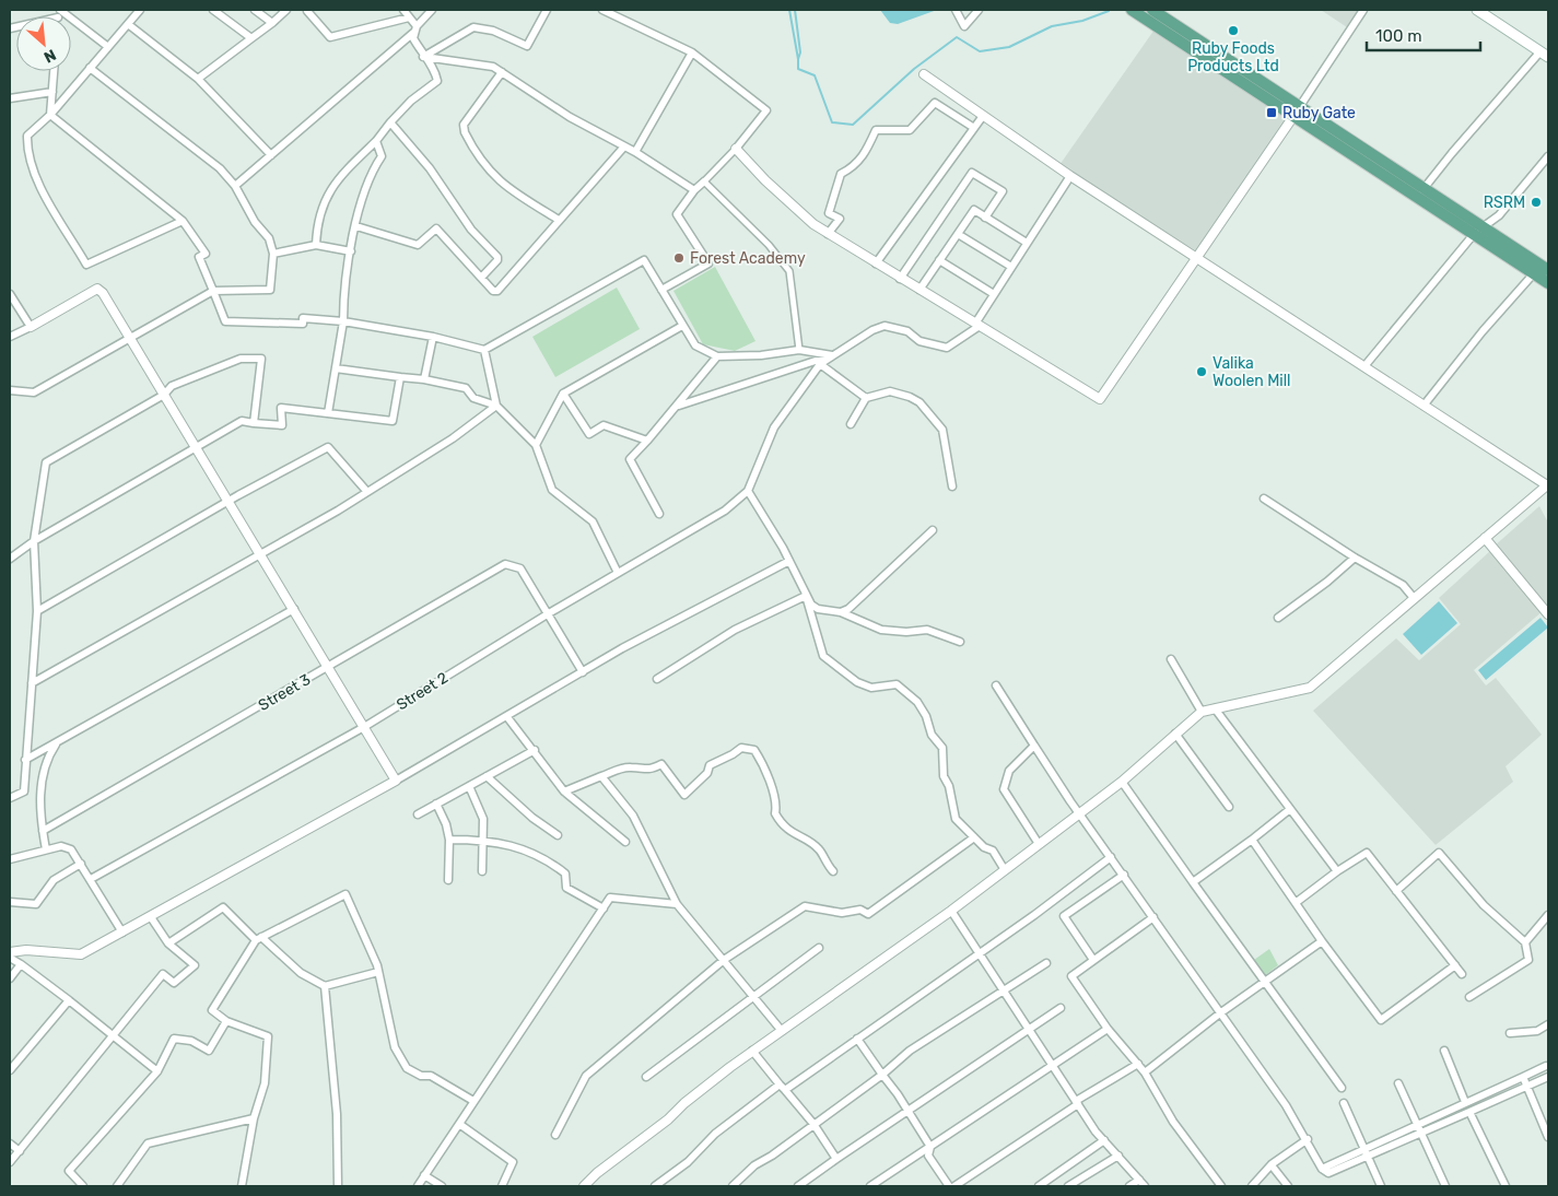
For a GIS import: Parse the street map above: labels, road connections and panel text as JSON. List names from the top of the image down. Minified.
{"streets":{"street":["Street 2","Street 3"]},"crossings":[["Street 2","Street 3"]],"places":{"other":["Ruby Foods Products Ltd","RSRM","Forest Academy","Valika Woolen Mill"],"transit":["Ruby Gate"]},"scale_bar":"100 m","north":"bottom right"}
